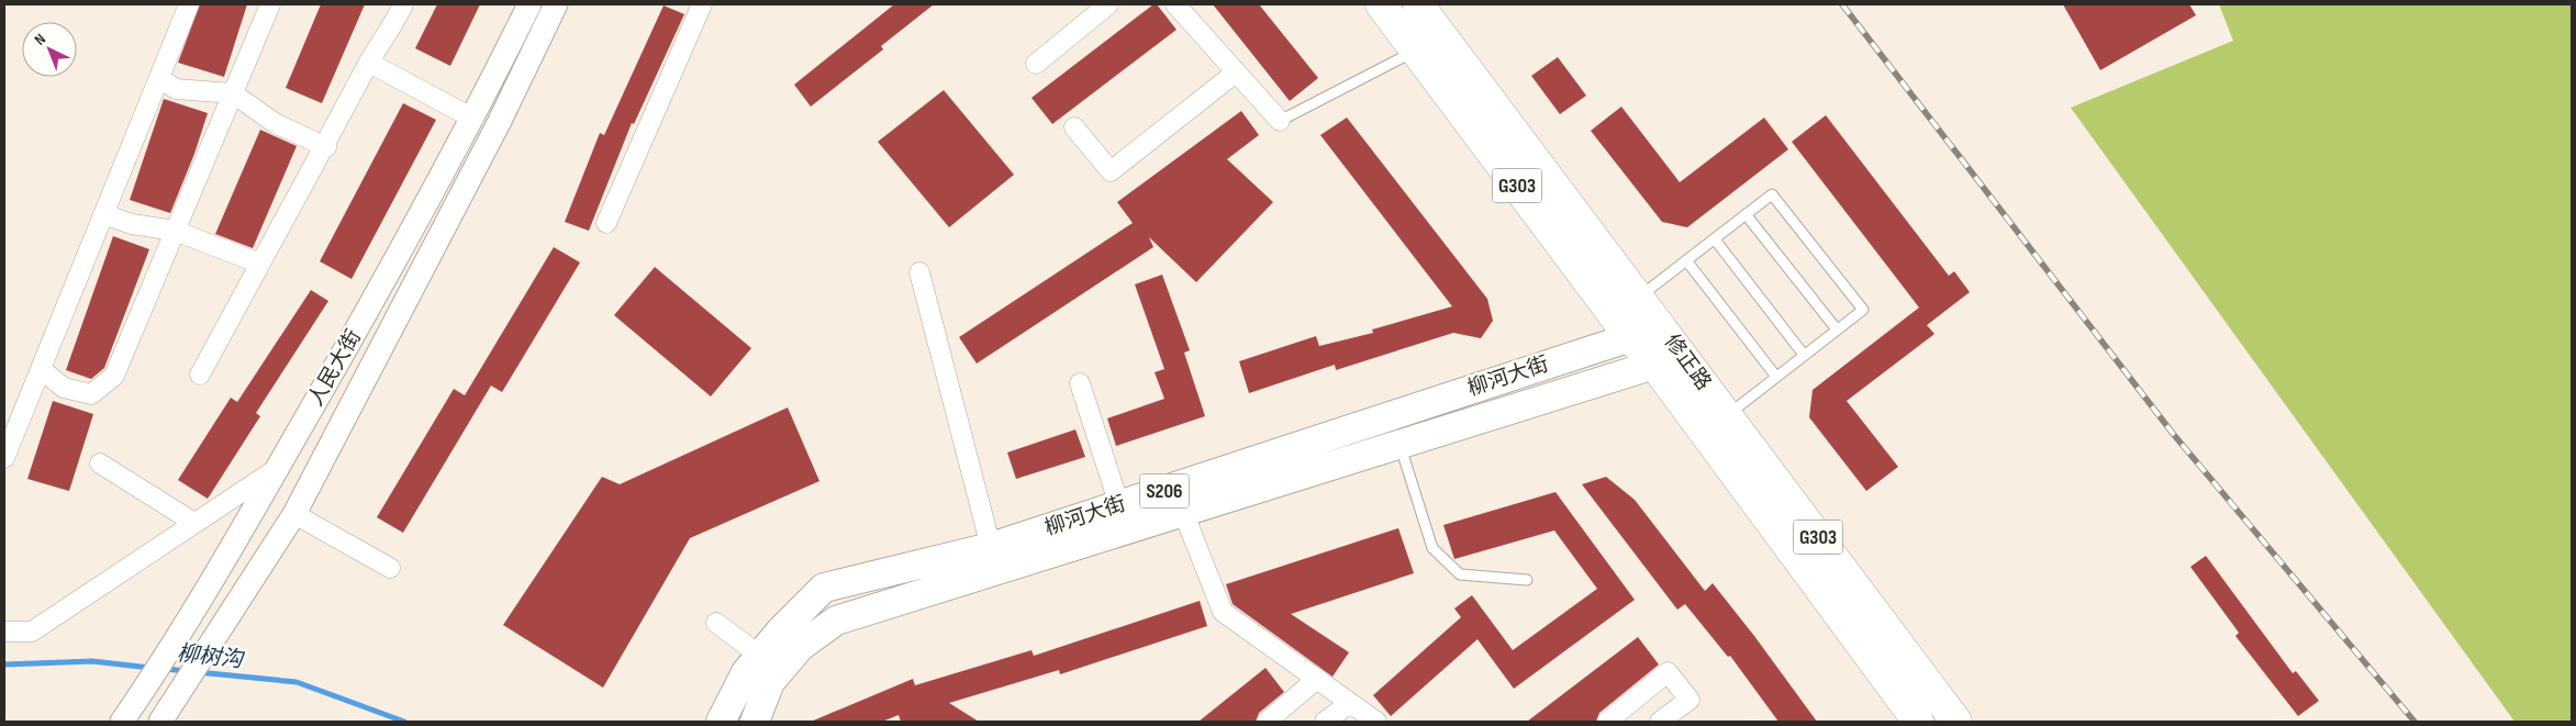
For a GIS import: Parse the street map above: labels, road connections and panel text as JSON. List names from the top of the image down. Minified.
{"streets":{"highway":["G303","修正路"],"main road":["柳河大街","S206"],"street":["人民大街"]},"crossings":[["修正路","柳河大街"]],"water":["柳树沟"],"north":"top left"}
